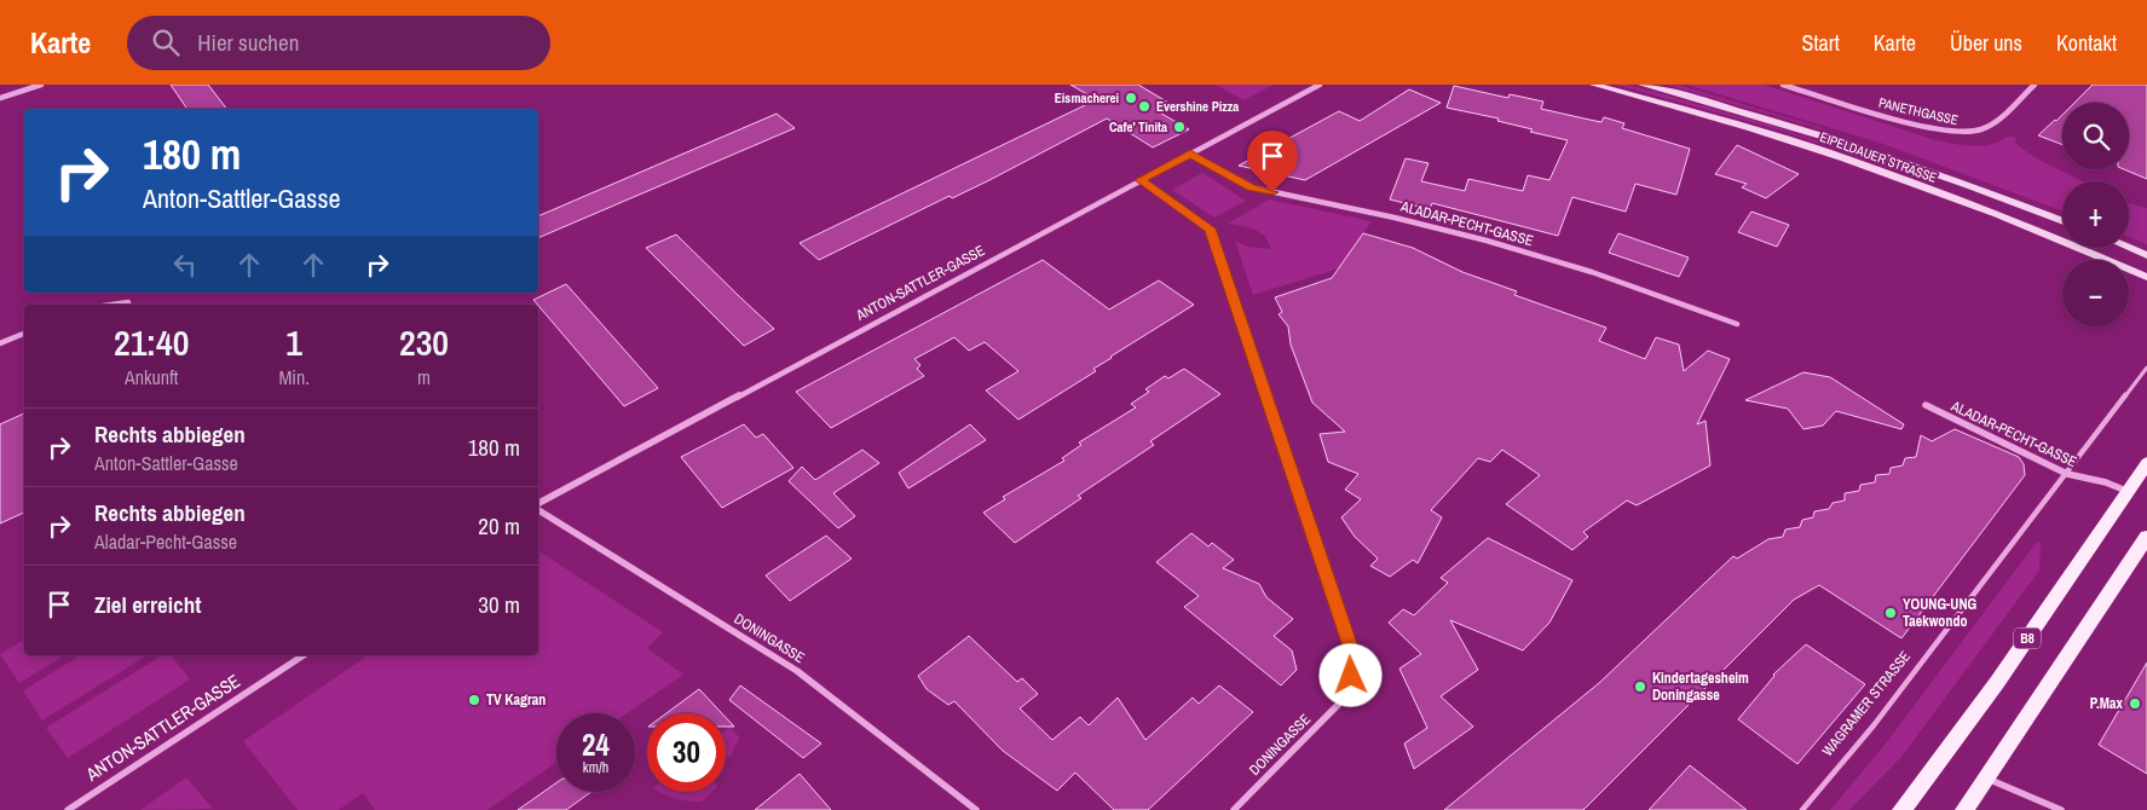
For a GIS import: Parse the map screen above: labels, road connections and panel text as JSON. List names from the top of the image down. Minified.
{"streets":{"main road":["EIPELDAUER STRASSE","B8"],"street":["PANETHGASSE","ALADAR-PECHT-GASSE","ANTON-SATTLER-GASSE","DONINGASSE"],"lane":["WAGRAMER STRASSE"]},"crossings":[["ALADAR-PECHT-GASSE","ANTON-SATTLER-GASSE"],["ALADAR-PECHT-GASSE","B8"],["ALADAR-PECHT-GASSE","WAGRAMER STRASSE"],["ANTON-SATTLER-GASSE","DONINGASSE"]],"places":["Eismacherei","Evershine Pizza","Cafe' Tinita","YOUNG-UNG Taekwondo","Kindertagesheim Doningasse","TV Kagran","P.Max"],"page":{"header":"Karte","search":"Hier suchen","nav":["Start","Karte","Über uns","Kontakt"],"map_buttons":["+","−"],"turn":["180 m","Anton-Sattler-Gasse"],"eta":["21:40","Ankunft","1","Min.","230","m"],"list":[{"name":"Rechts abbiegen","note":"Anton-Sattler-Gasse","value":"180 m"},{"name":"Rechts abbiegen","note":"Aladar-Pecht-Gasse","value":"20 m"},{"name":"Ziel erreicht","value":"30 m"}],"speed":"24 km/h","limit":"30"}}
